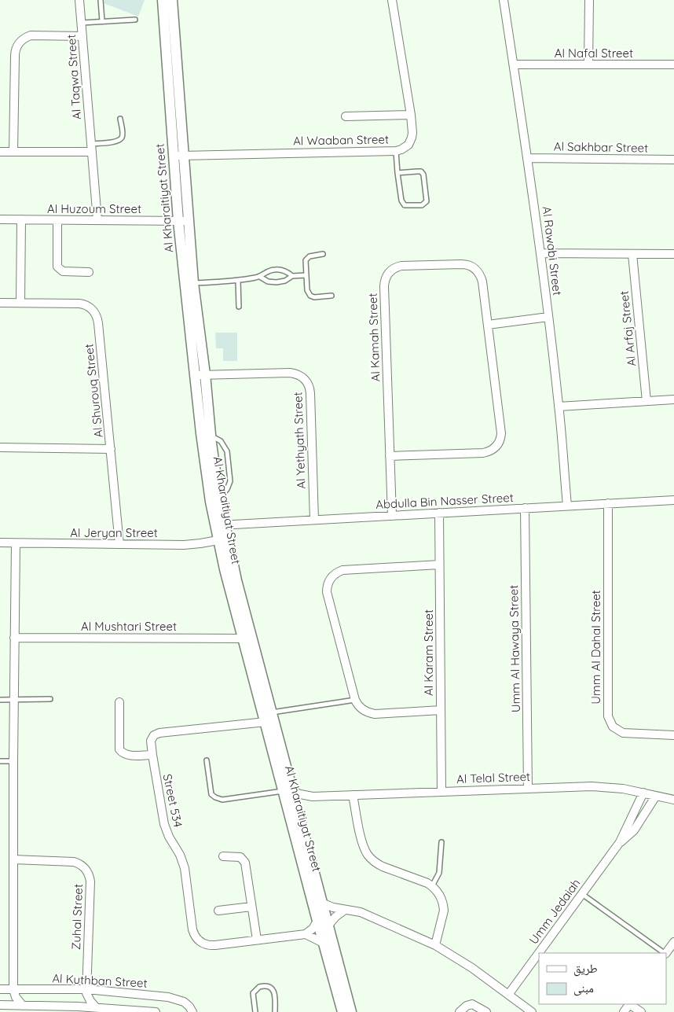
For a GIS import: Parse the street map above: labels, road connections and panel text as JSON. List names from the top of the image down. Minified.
{"streets":{"street":["Al Nafal Street","Al Taqwa Street","Al Waaban Street","Al Sakhbar Street","Al Kharaitiyat Street","Al Huzoum Street","Al Rawabi Street","Al Arfaj Street","Al Kamah Street","Al Shurouq Street","Al Yethyath Street","Abdulla Bin Nasser Street","Al Jeryan Street","Al Mushtari Street","Umm Al Dahal Street","Umm Al Hawaya Street","Al Karam Street","Al Telal Street","Street 534","Umm Jedaiah","Zuhal Street","Al Kuthban Street"]},"crossings":[["Al Nafal Street","Al Rawabi Street"],["Al Taqwa Street","Al Huzoum Street"],["Al Waaban Street","Al Kharaitiyat Street"],["Al Sakhbar Street","Al Rawabi Street"],["Al Kharaitiyat Street","Al Huzoum Street"],["Al Kharaitiyat Street","Al Yethyath Street"],["Al Kharaitiyat Street","Abdulla Bin Nasser Street"],["Al Kharaitiyat Street","Al Jeryan Street"],["Al Kharaitiyat Street","Al Mushtari Street"],["Al Kharaitiyat Street","Al Telal Street"],["Al Kharaitiyat Street","Street 534"],["Al Rawabi Street","Abdulla Bin Nasser Street"],["Al Kamah Street","Abdulla Bin Nasser Street"],["Al Shurouq Street","Al Jeryan Street"],["Al Yethyath Street","Abdulla Bin Nasser Street"],["Abdulla Bin Nasser Street","Umm Al Dahal Street"],["Abdulla Bin Nasser Street","Umm Al Hawaya Street"],["Abdulla Bin Nasser Street","Al Karam Street"],["Umm Al Hawaya Street","Al Telal Street"],["Al Karam Street","Al Telal Street"],["Al Telal Street","Umm Jedaiah"],["Zuhal Street","Al Kuthban Street"]],"legend":["طريق","مبنى"]}
